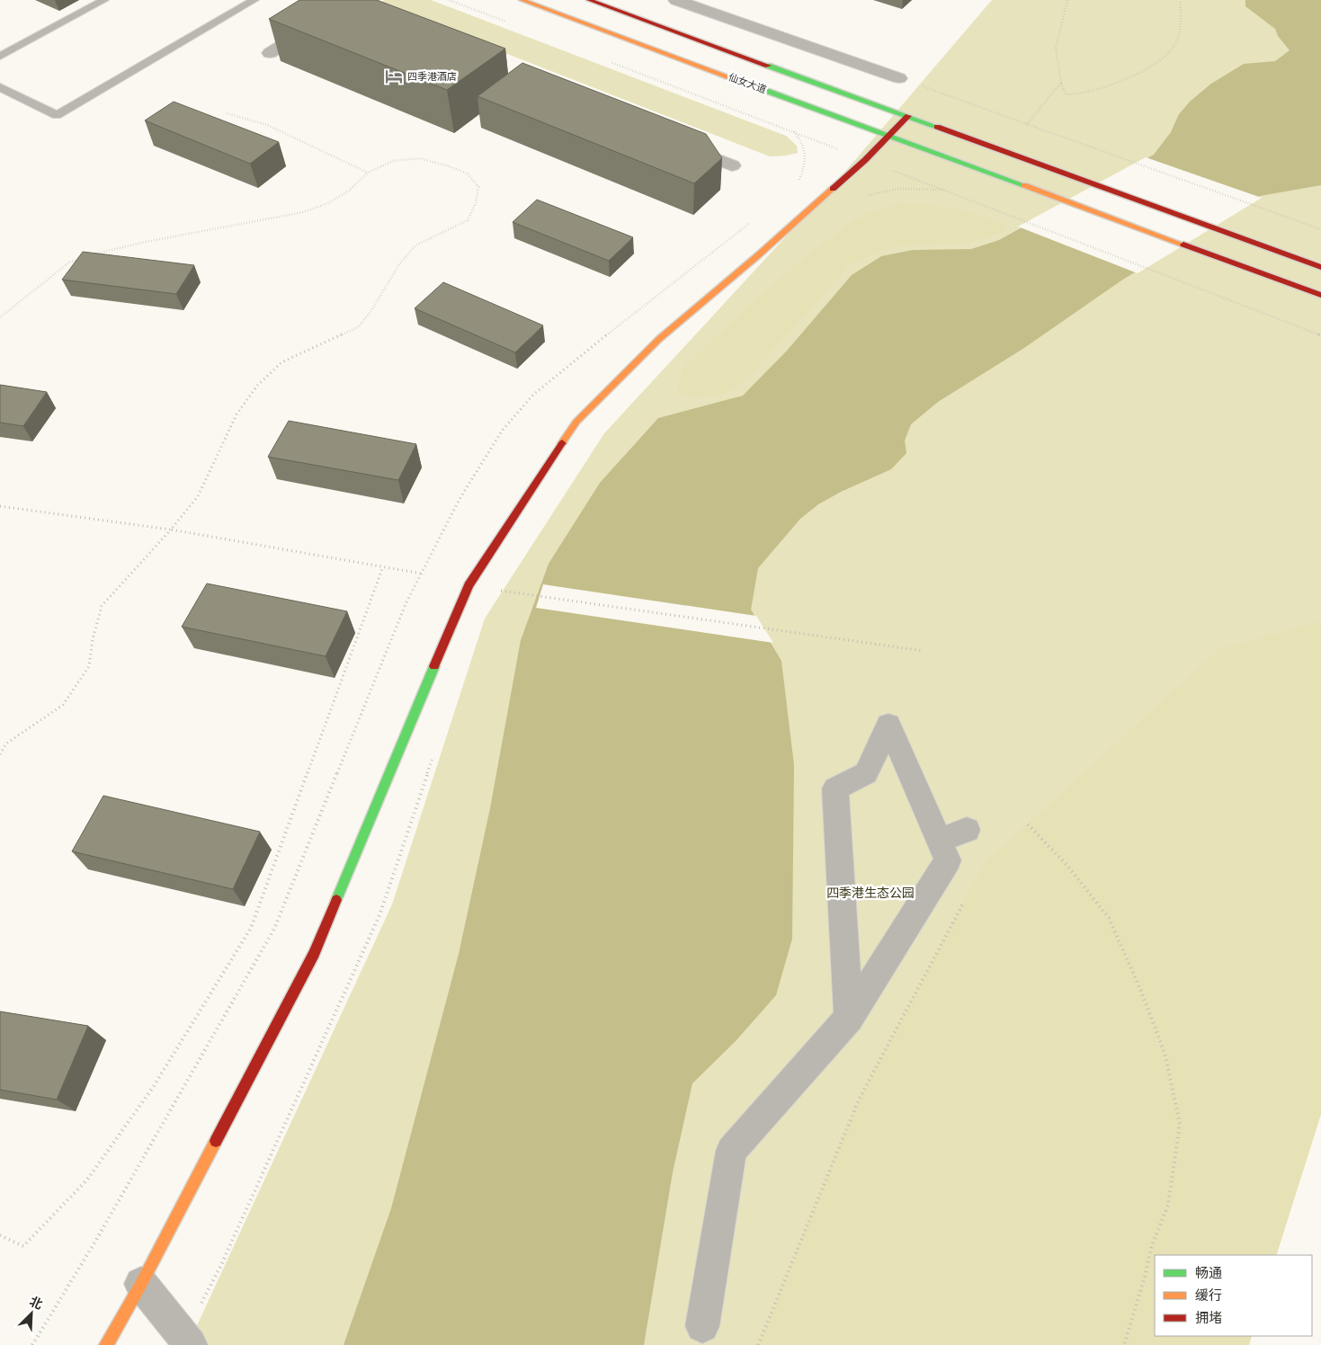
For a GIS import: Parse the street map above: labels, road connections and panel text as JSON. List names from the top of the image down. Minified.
{"streets":{"main road":["仙女大道"]},"parks":["四季港生态公园"],"places":{"hotel":["四季港酒店"]},"legend":["畅通","缓行","拥堵"],"north":"top right"}
